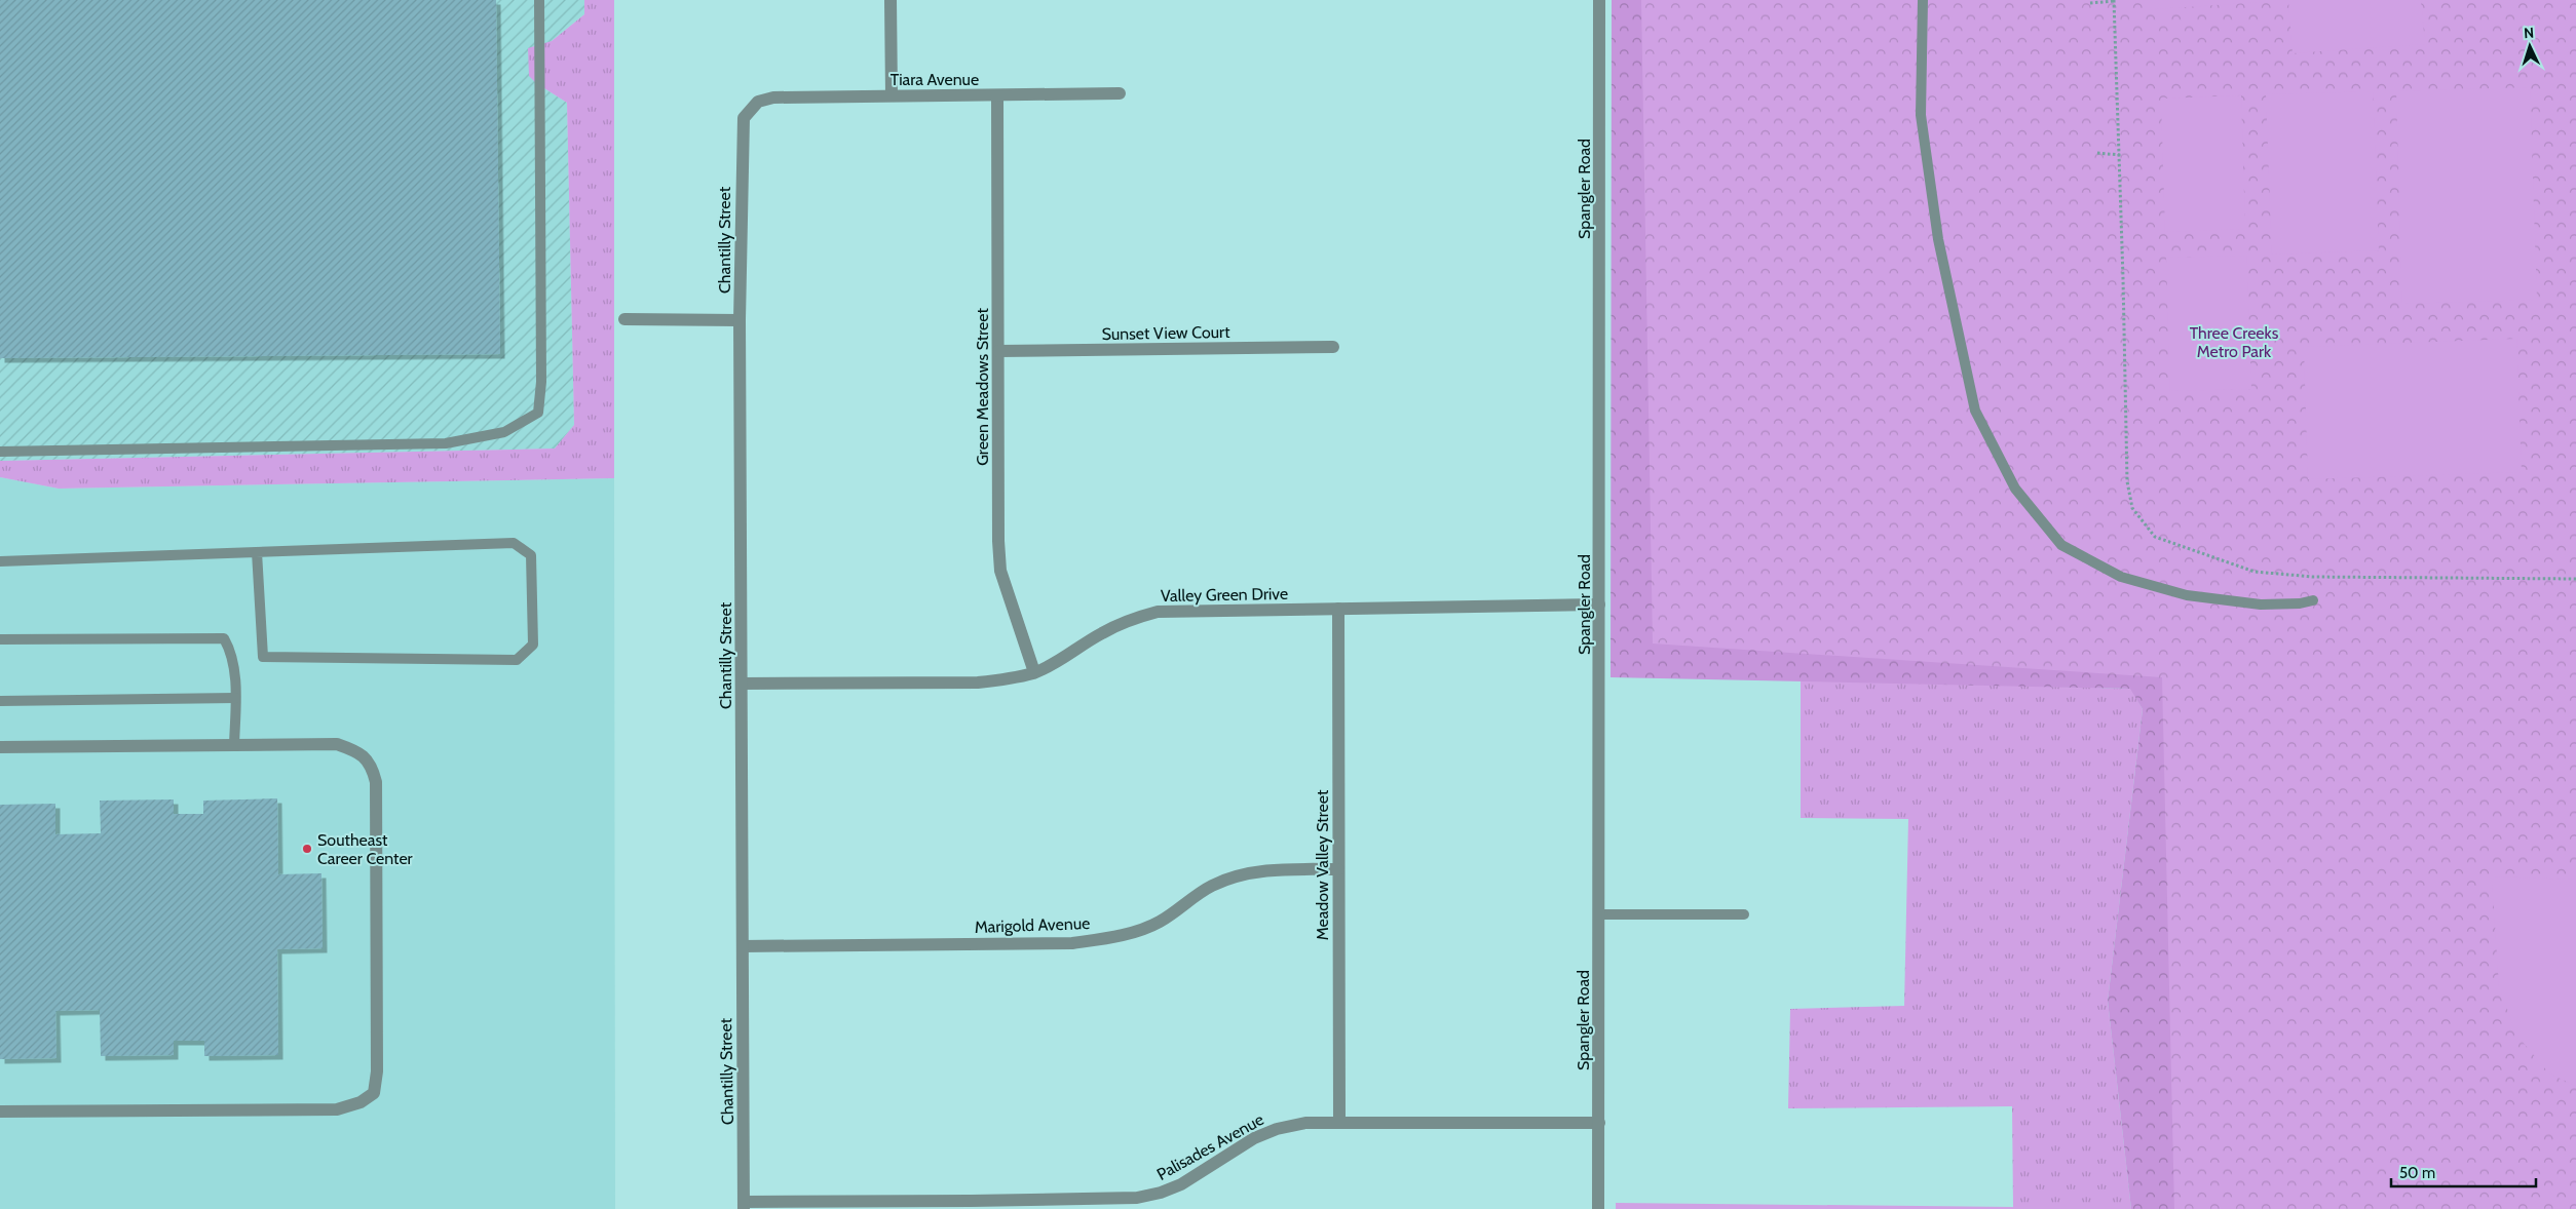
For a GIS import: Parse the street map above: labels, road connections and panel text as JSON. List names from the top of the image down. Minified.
{"streets":{"street":["Tiara Avenue","Spangler Road","Chantilly Street","Sunset View Court","Green Meadows Street","Valley Green Drive","Meadow Valley Street","Marigold Avenue","Palisades Avenue"]},"crossings":[["Tiara Avenue","Chantilly Street"],["Tiara Avenue","Green Meadows Street"],["Spangler Road","Valley Green Drive"],["Spangler Road","Palisades Avenue"],["Chantilly Street","Valley Green Drive"],["Chantilly Street","Marigold Avenue"],["Chantilly Street","Palisades Avenue"],["Sunset View Court","Green Meadows Street"],["Green Meadows Street","Valley Green Drive"],["Valley Green Drive","Meadow Valley Street"],["Meadow Valley Street","Marigold Avenue"],["Meadow Valley Street","Palisades Avenue"]],"parks":["Three Creeks Metro Park"],"places":["Southeast Career Center"],"scale_bar":"50 m","north":"top"}
